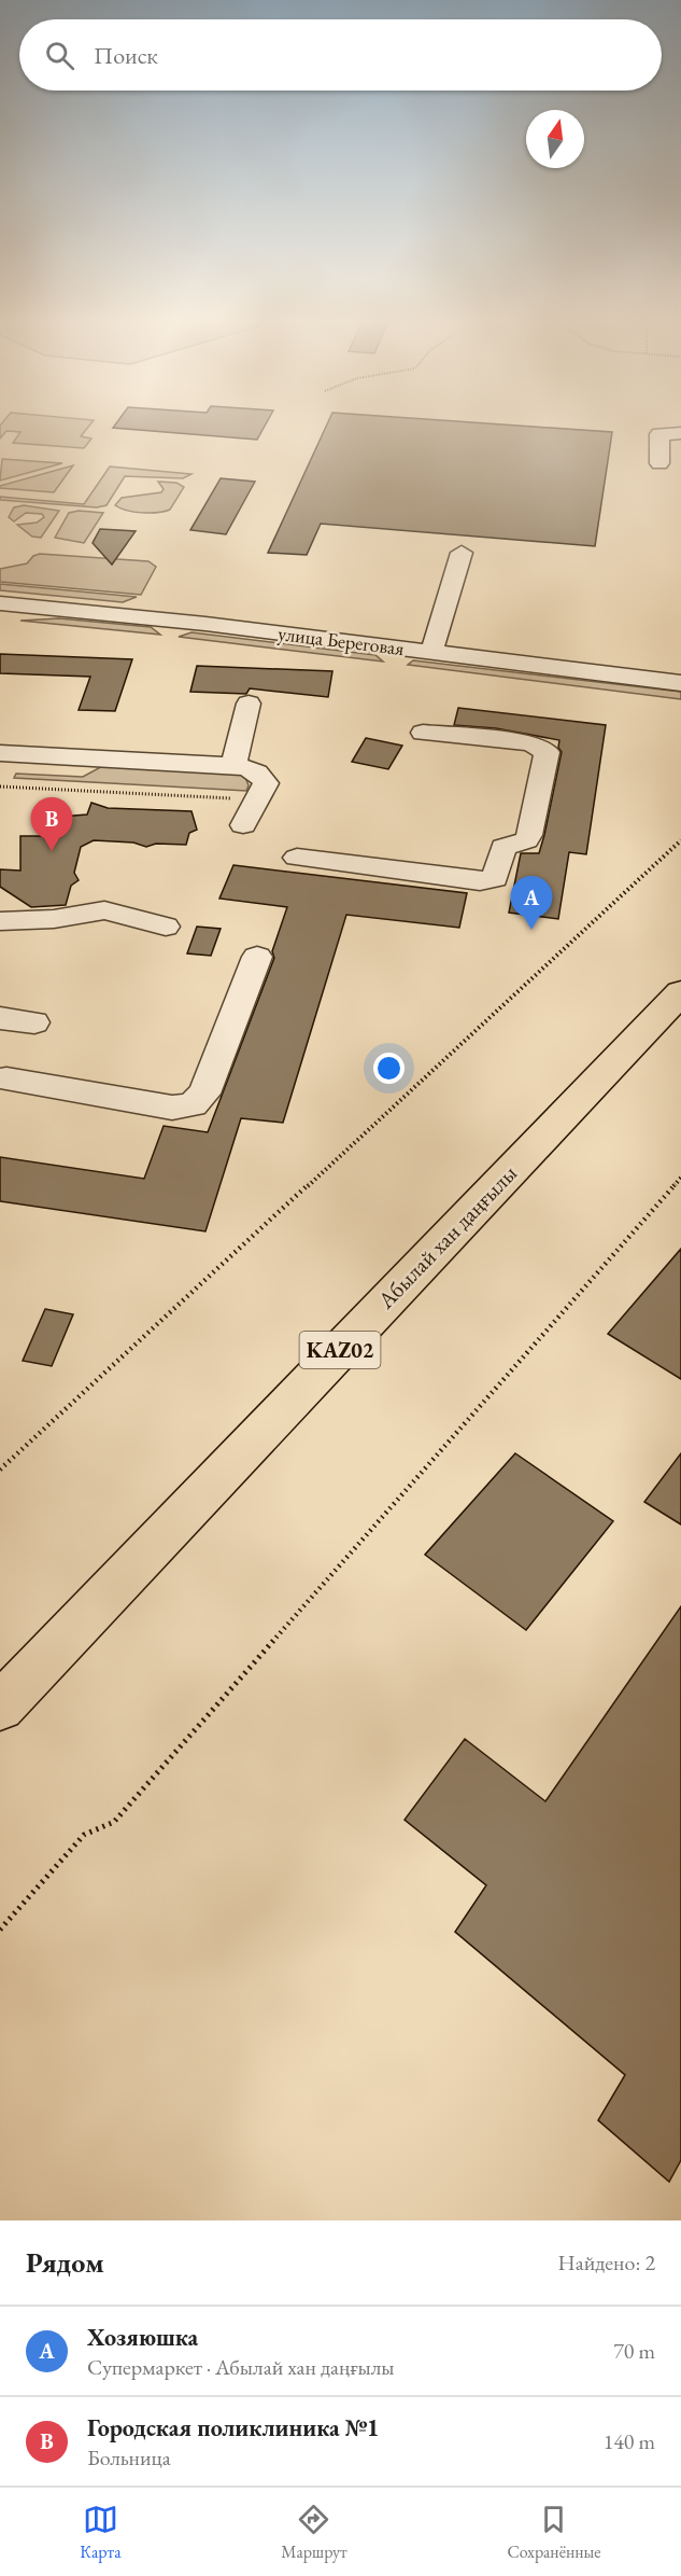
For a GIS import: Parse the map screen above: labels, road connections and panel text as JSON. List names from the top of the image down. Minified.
{"streets":{"highway":["Абылай хан даңғылы","KАZ02"],"street":["улица Береговая"]},"north":"top","page":{"search":"Поиск","pins":["B","A"],"heading":["Рядом","Найдено: 2"],"list":[{"mark":"A","name":"Хозяюшка","note":"Супермаркет · Абылай хан даңғылы","value":"70 m"},{"mark":"B","name":"Городская поликлиника №1","note":"Больница","value":"140 m"}],"nav":["Карта","Маршрут","Сохранённые"]}}
